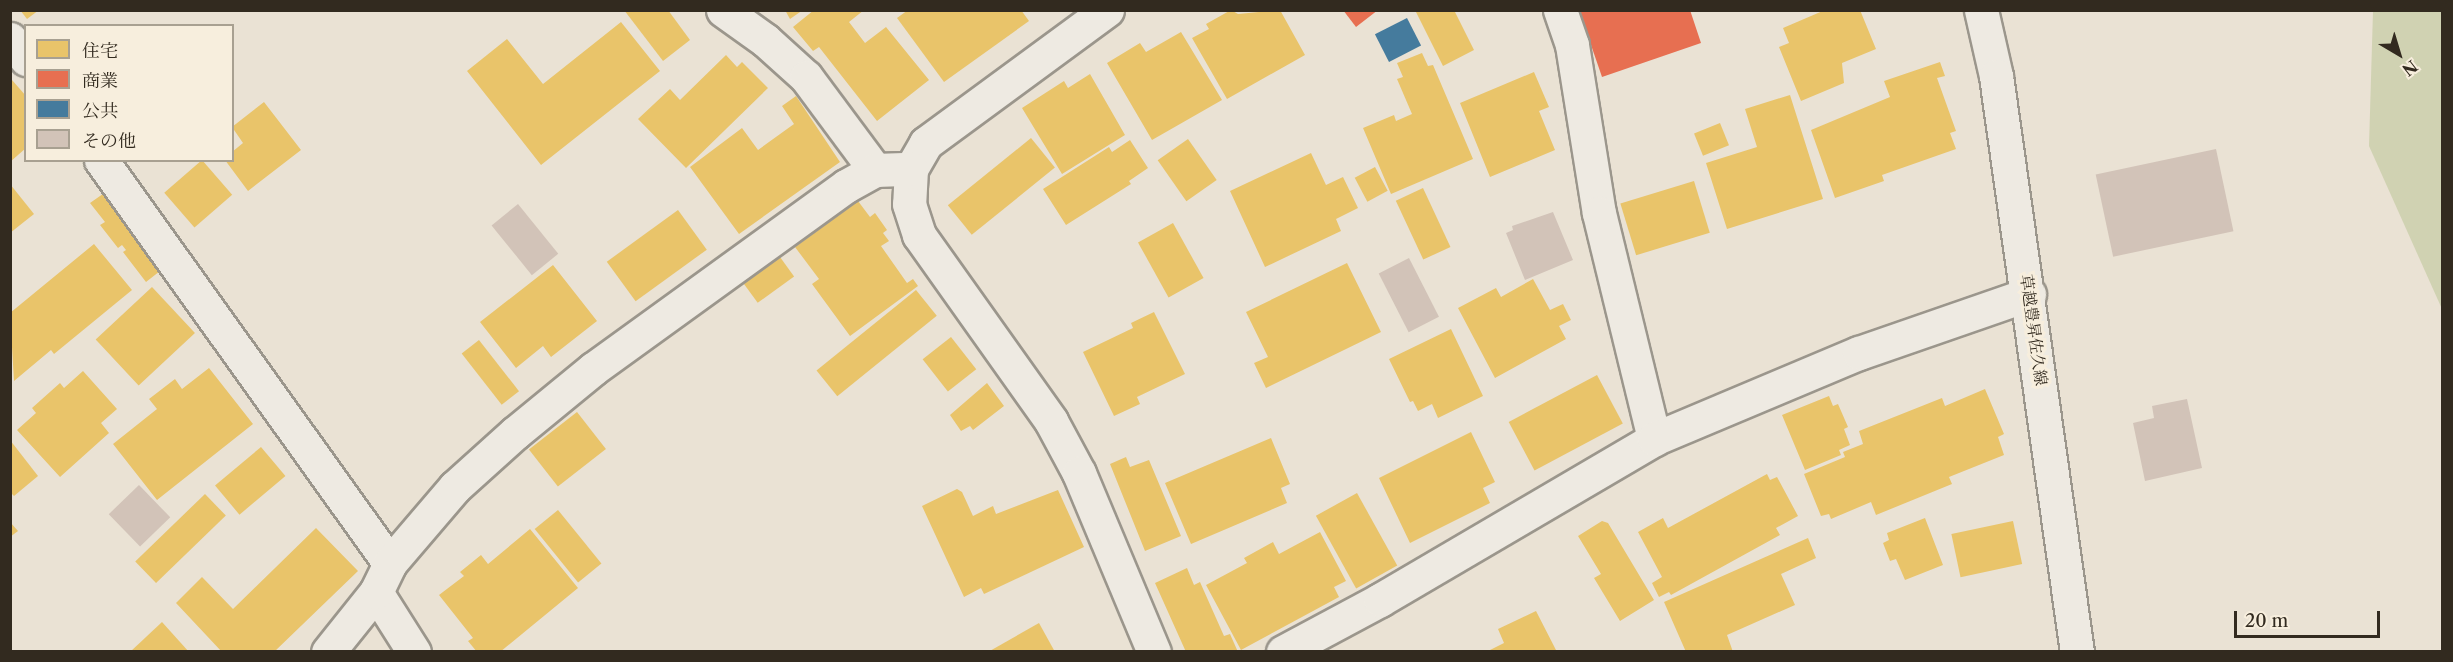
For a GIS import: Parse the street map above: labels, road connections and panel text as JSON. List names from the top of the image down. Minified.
{"streets":{"street":["草越豊昇佐久線"]},"legend":["住宅","商業","公共","その他"],"scale_bar":"20 m","north":"bottom right"}
